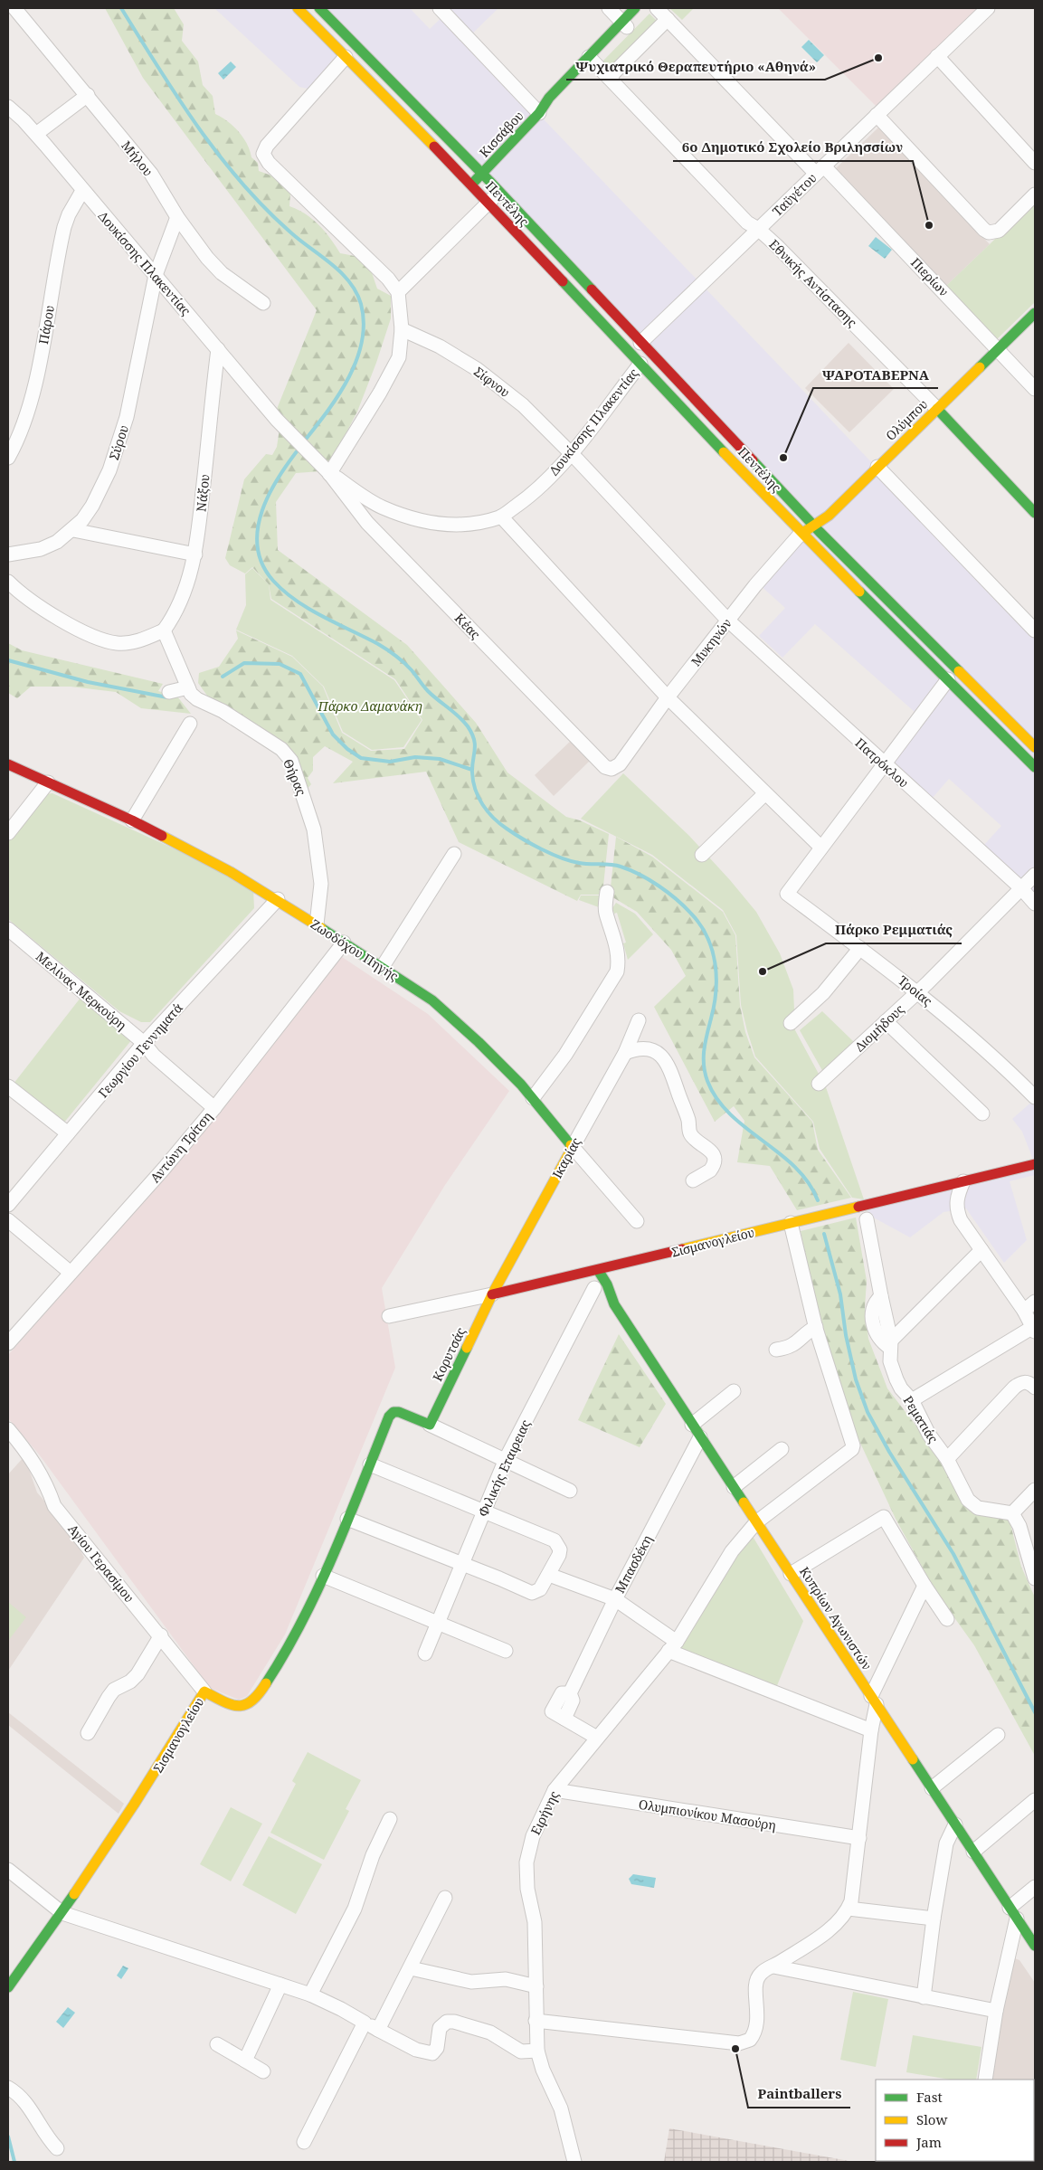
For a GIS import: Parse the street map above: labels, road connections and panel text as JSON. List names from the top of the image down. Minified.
{"streets":{"street":["Κισσάβου","Μήλου","Ταϋγέτου","Πεντέλης","Δουκίσσης Πλακεντίας","Πιερίων","Εθνικής Αντίστασης","Πάρου","Σίφνου","Ολύμπου","Σύρου","Νάξου","Κέας","Μυκηνών","Πατρόκλου","Θήρας","Ζωοδόχου Πηγής","Μελίνας Μερκούρη","Τροίας","Διομήδους","Γεωργίου Γεννηματά","Αντώνη Τρίτση","Ικαρίας","Σισμανογλείου","Κορυτσάς","Ρεματιάς","Φιλικής Εταιρειας","Αγίου Γερασίμου","Μπασδέκη","Κυπρίων Αγωνιστών","Ειρήνης","Ολυμπιονίκου Μασούρη"]},"crossings":[["Κισσάβου","Πεντέλης"],["Κισσάβου","Εθνικής Αντίστασης"],["Μήλου","Σύρου"],["Ταϋγέτου","Πεντέλης"],["Ταϋγέτου","Πιερίων"],["Ταϋγέτου","Εθνικής Αντίστασης"],["Πεντέλης","Δουκίσσης Πλακεντίας"],["Πεντέλης","Ολύμπου"],["Πεντέλης","Μυκηνών"],["Δουκίσσης Πλακεντίας","Πάρου"],["Δουκίσσης Πλακεντίας","Σίφνου"],["Δουκίσσης Πλακεντίας","Σύρου"],["Δουκίσσης Πλακεντίας","Νάξου"],["Δουκίσσης Πλακεντίας","Κέας"],["Πιερίων","Ολύμπου"],["Εθνικής Αντίστασης","Ολύμπου"],["Σίφνου","Μυκηνών"],["Σίφνου","Πατρόκλου"],["Ολύμπου","Μυκηνών"],["Νάξου","Θήρας"],["Κέας","Μυκηνών"],["Μυκηνών","Πατρόκλου"],["Πατρόκλου","Διομήδους"],["Θήρας","Ζωοδόχου Πηγής"],["Ζωοδόχου Πηγής","Γεωργίου Γεννηματά"],["Ζωοδόχου Πηγής","Αντώνη Τρίτση"],["Ζωοδόχου Πηγής","Ικαρίας"],["Μελίνας Μερκούρη","Γεωργίου Γεννηματά"],["Μελίνας Μερκούρη","Αντώνη Τρίτση"],["Τροίας","Διομήδους"],["Ικαρίας","Σισμανογλείου"],["Ικαρίας","Κορυτσάς"],["Σισμανογλείου","Κορυτσάς"],["Σισμανογλείου","Ρεματιάς"],["Σισμανογλείου","Αγίου Γερασίμου"],["Σισμανογλείου","Κυπρίων Αγωνιστών"],["Φιλικής Εταιρειας","Κυπρίων Αγωνιστών"],["Μπασδέκη","Κυπρίων Αγωνιστών"],["Κυπρίων Αγωνιστών","Ειρήνης"],["Ειρήνης","Ολυμπιονίκου Μασούρη"]],"parks":["Πάρκο Δαμανάκη"],"places":["Ψυχιατρικό Θεραπευτήριο «Αθηνά»","6ο Δημοτικό Σχολείο Βριλησσίων","ΨΑΡΟΤΑΒΕΡΝΑ","Πάρκο Ρεμματιάς","Paintballers"],"legend":["Fast","Slow","Jam"]}
